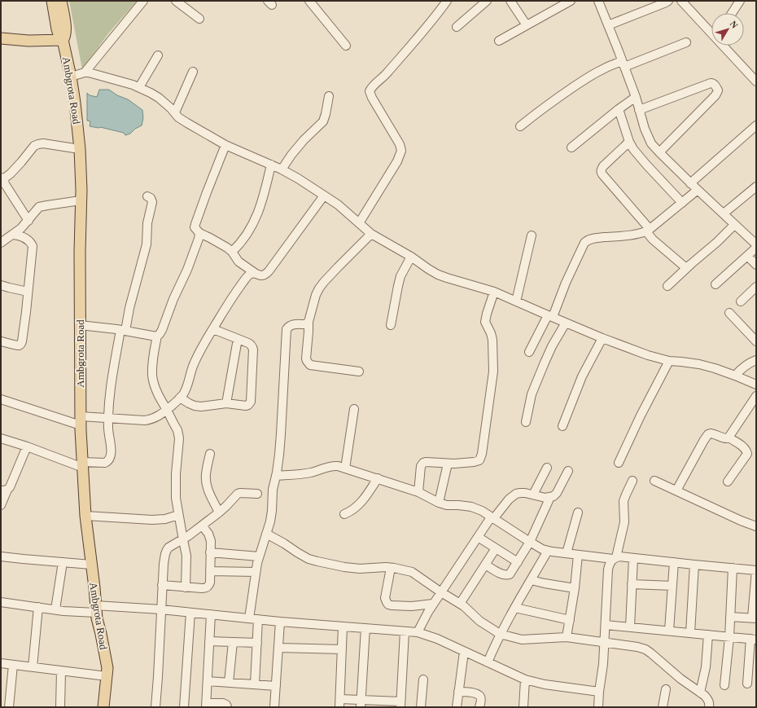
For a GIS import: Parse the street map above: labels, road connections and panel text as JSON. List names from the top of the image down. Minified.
{"streets":{"main road":["Ambgrota Road"]},"north":"top right"}
